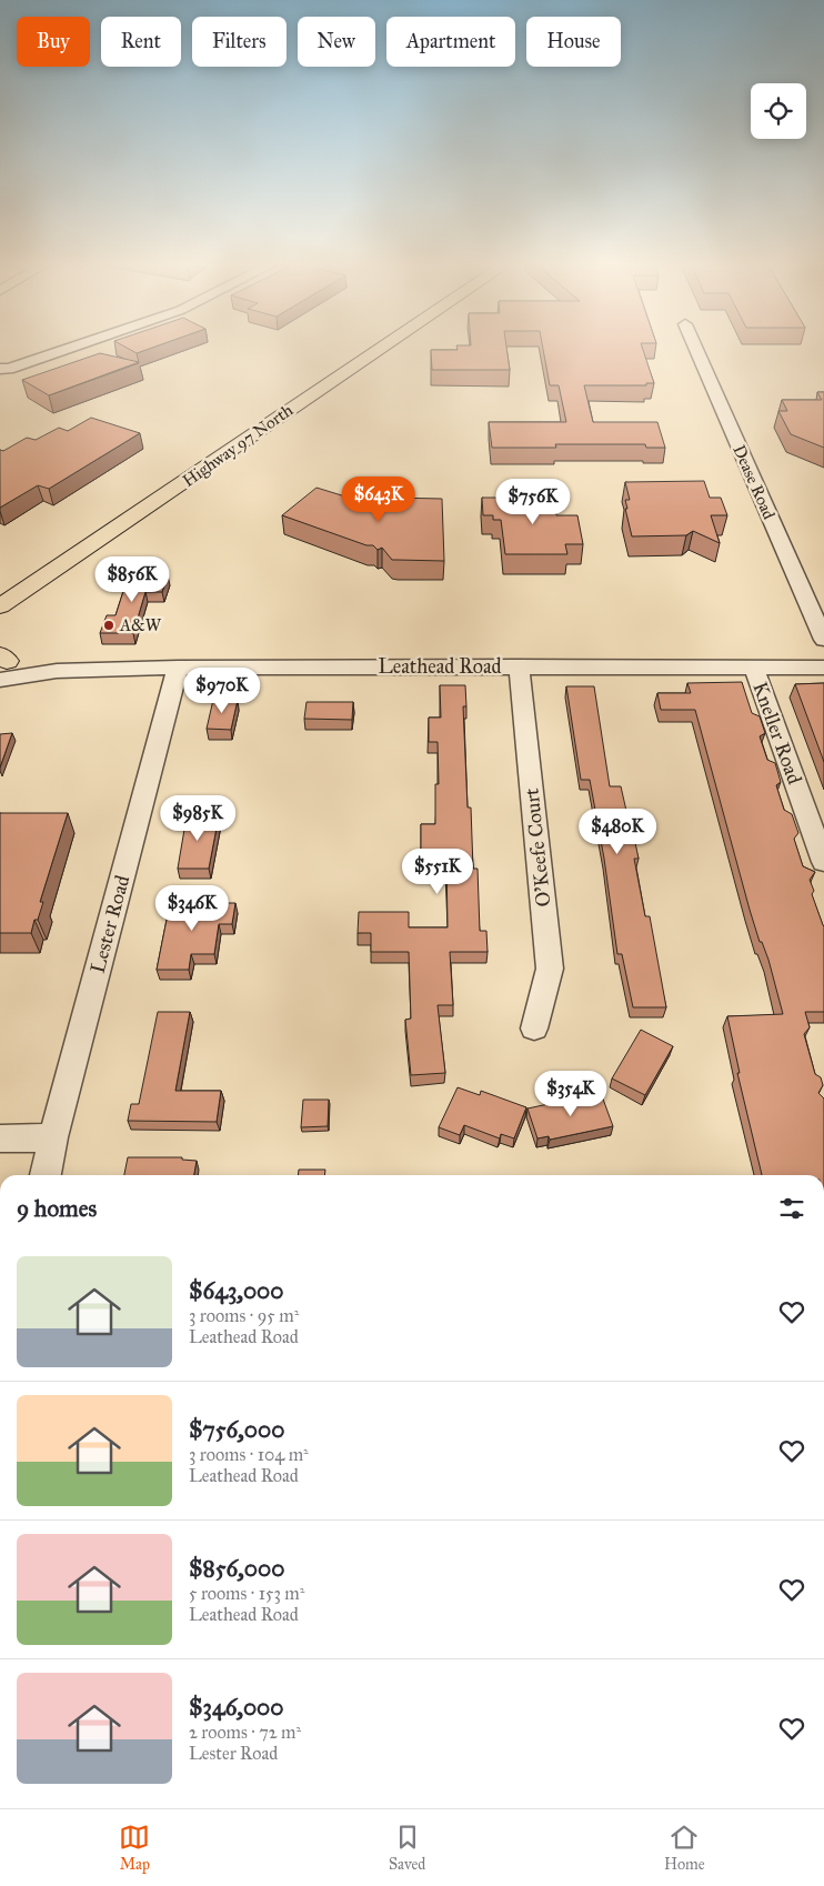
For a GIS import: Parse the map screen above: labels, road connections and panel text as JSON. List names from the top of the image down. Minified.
{"streets":{"highway":["Highway 97 North"],"street":["Dease Road","Leathead Road","Kneller Road","O'Keefe Court","Lester Road"]},"crossings":[["Leathead Road","Kneller Road"],["Leathead Road","O'Keefe Court"],["Leathead Road","Lester Road"]],"places":["A&W"],"page":{"chip":["Buy","Rent","Filters","New","Apartment","House"],"price":["$643K","$756K","$856K","$970K","$985K","$480K","$551K","$346K","$354K"],"heading":"9 homes","list":[{"name":"$643,000","note":"3 rooms · 95 m² · Leathead Road"},{"name":"$756,000","note":"3 rooms · 104 m² · Leathead Road"},{"name":"$856,000","note":"5 rooms · 153 m² · Leathead Road"},{"name":"$346,000","note":"2 rooms · 72 m² · Lester Road"}],"tabs":["Map","Saved","Home"]}}
